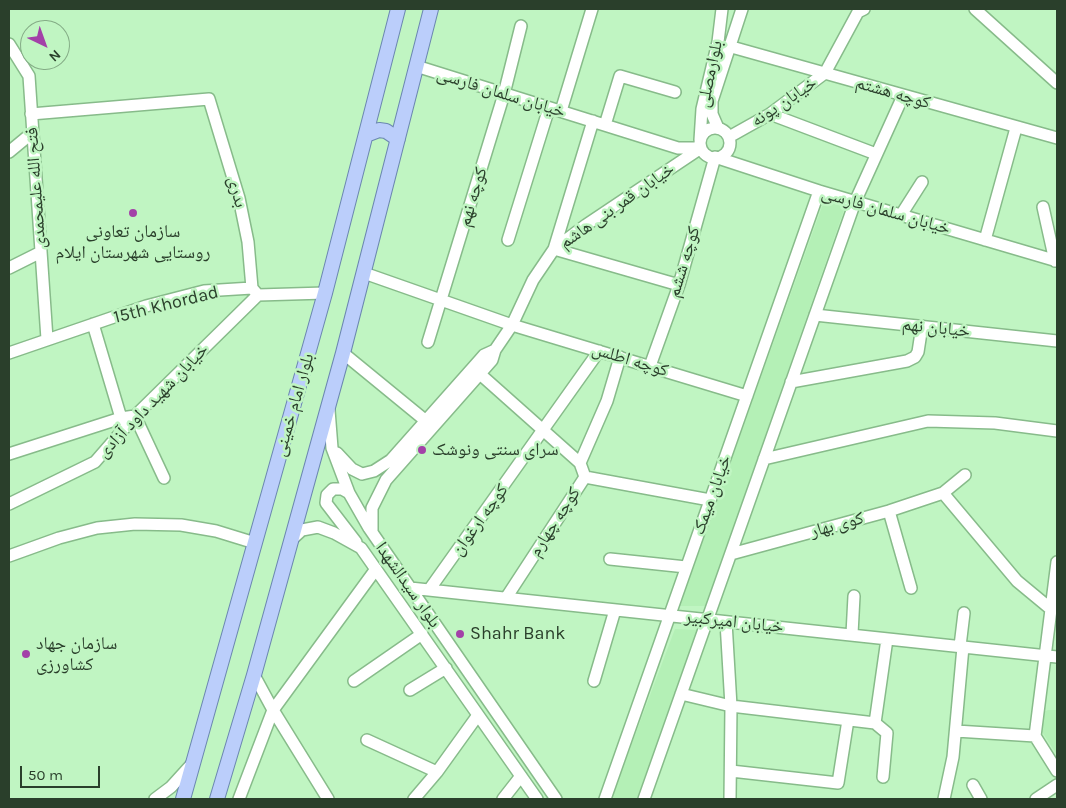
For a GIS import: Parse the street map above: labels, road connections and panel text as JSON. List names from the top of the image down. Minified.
{"streets":{"main road":["بلوار امام خمینی"],"street":["بلوارمصلی","خیابان سلمان فارسی","کوچه هشتم","خیابان پونه","فتح الله علیمحمدی","بدری","کوچه نهم","خیابان قمر بنی هاشم","کوچه ششم","15th Khordad","خیابان نهم","کوچه اطلس","خیابان شهید داود آزادی","خیابان میمک","کوچه ارغوان","کوچه چهارم","کوی بهار","بلوار سیدالشهدا","خیابان امیرکبیر"]},"crossings":[["بلوارمصلی","خیابان سلمان فارسی"],["بلوارمصلی","کوچه هشتم"],["بلوارمصلی","خیابان پونه"],["بلوارمصلی","خیابان قمر بنی هاشم"],["بلوارمصلی","کوچه ششم"],["خیابان سلمان فارسی","خیابان پونه"],["خیابان سلمان فارسی","کوچه نهم"],["خیابان سلمان فارسی","خیابان قمر بنی هاشم"],["خیابان سلمان فارسی","کوچه ششم"],["خیابان سلمان فارسی","بلوار امام خمینی"],["خیابان سلمان فارسی","خیابان میمک"],["کوچه هشتم","خیابان پونه"],["کوچه هشتم","خیابان میمک"],["خیابان پونه","خیابان قمر بنی هاشم"],["خیابان پونه","کوچه ششم"],["فتح الله علیمحمدی","بدری"],["فتح الله علیمحمدی","15th Khordad"],["بدری","15th Khordad"],["بدری","خیابان شهید داود آزادی"],["کوچه نهم","کوچه اطلس"],["خیابان قمر بنی هاشم","کوچه ششم"],["خیابان قمر بنی هاشم","کوچه اطلس"],["خیابان قمر بنی هاشم","بلوار سیدالشهدا"],["کوچه ششم","کوچه اطلس"],["15th Khordad","خیابان شهید داود آزادی"],["15th Khordad","بلوار امام خمینی"],["خیابان نهم","خیابان میمک"],["کوچه اطلس","بلوار امام خمینی"],["کوچه اطلس","خیابان میمک"],["کوچه اطلس","کوچه ارغوان"],["کوچه اطلس","کوچه چهارم"],["بلوار امام خمینی","بلوار سیدالشهدا"],["خیابان میمک","کوی بهار"],["خیابان میمک","خیابان امیرکبیر"],["کوچه ارغوان","خیابان امیرکبیر"],["کوچه چهارم","خیابان امیرکبیر"],["بلوار سیدالشهدا","خیابان امیرکبیر"]],"places":["سازمان تعاونی روستایی شهرستان ایلام","سرای سنتی ونوشک","Shahr Bank","سازمان جهاد کشاورزی"],"scale_bar":"50 m","north":"bottom right"}
